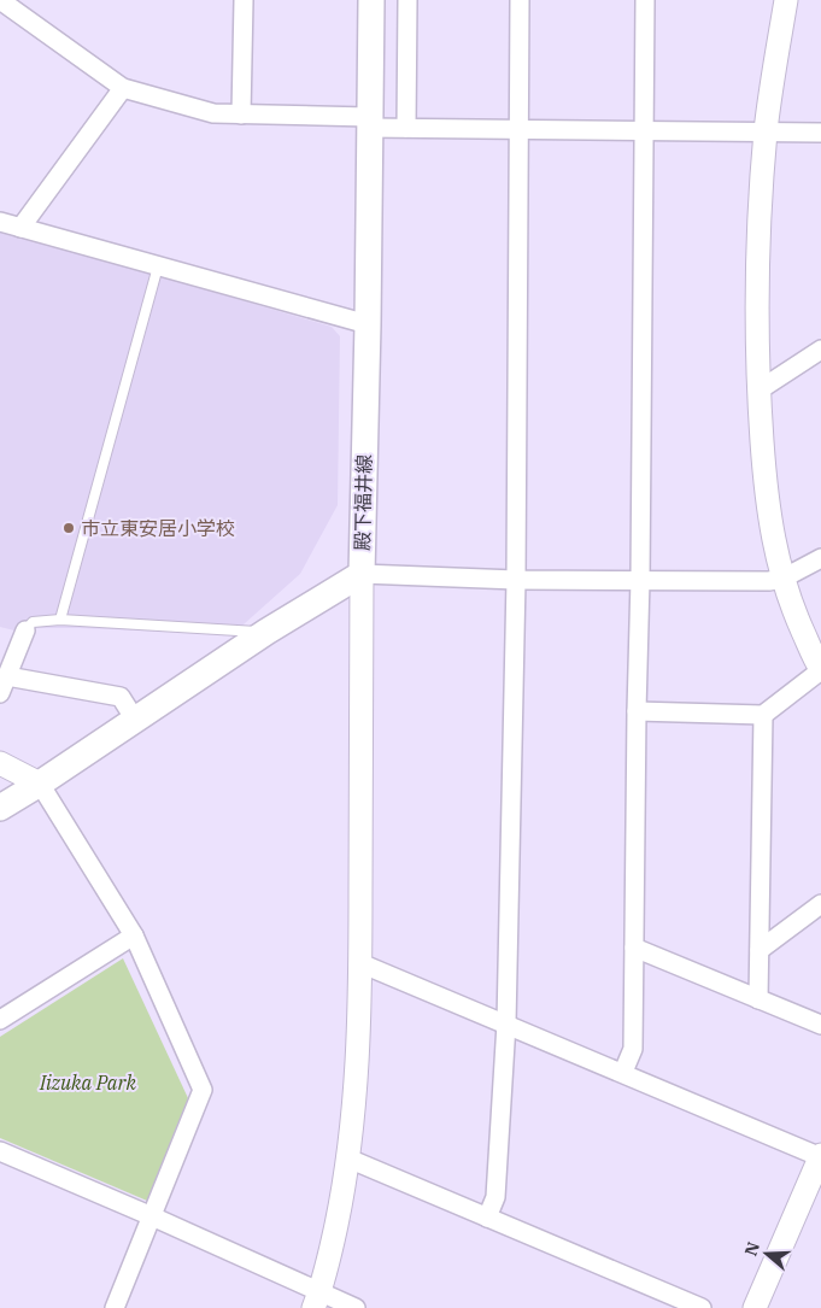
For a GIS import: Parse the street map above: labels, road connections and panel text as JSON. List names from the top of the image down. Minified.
{"streets":{"main road":["殿下福井線"]},"parks":["Iizuka Park"],"places":["市立東安居小学校"],"north":"left"}
